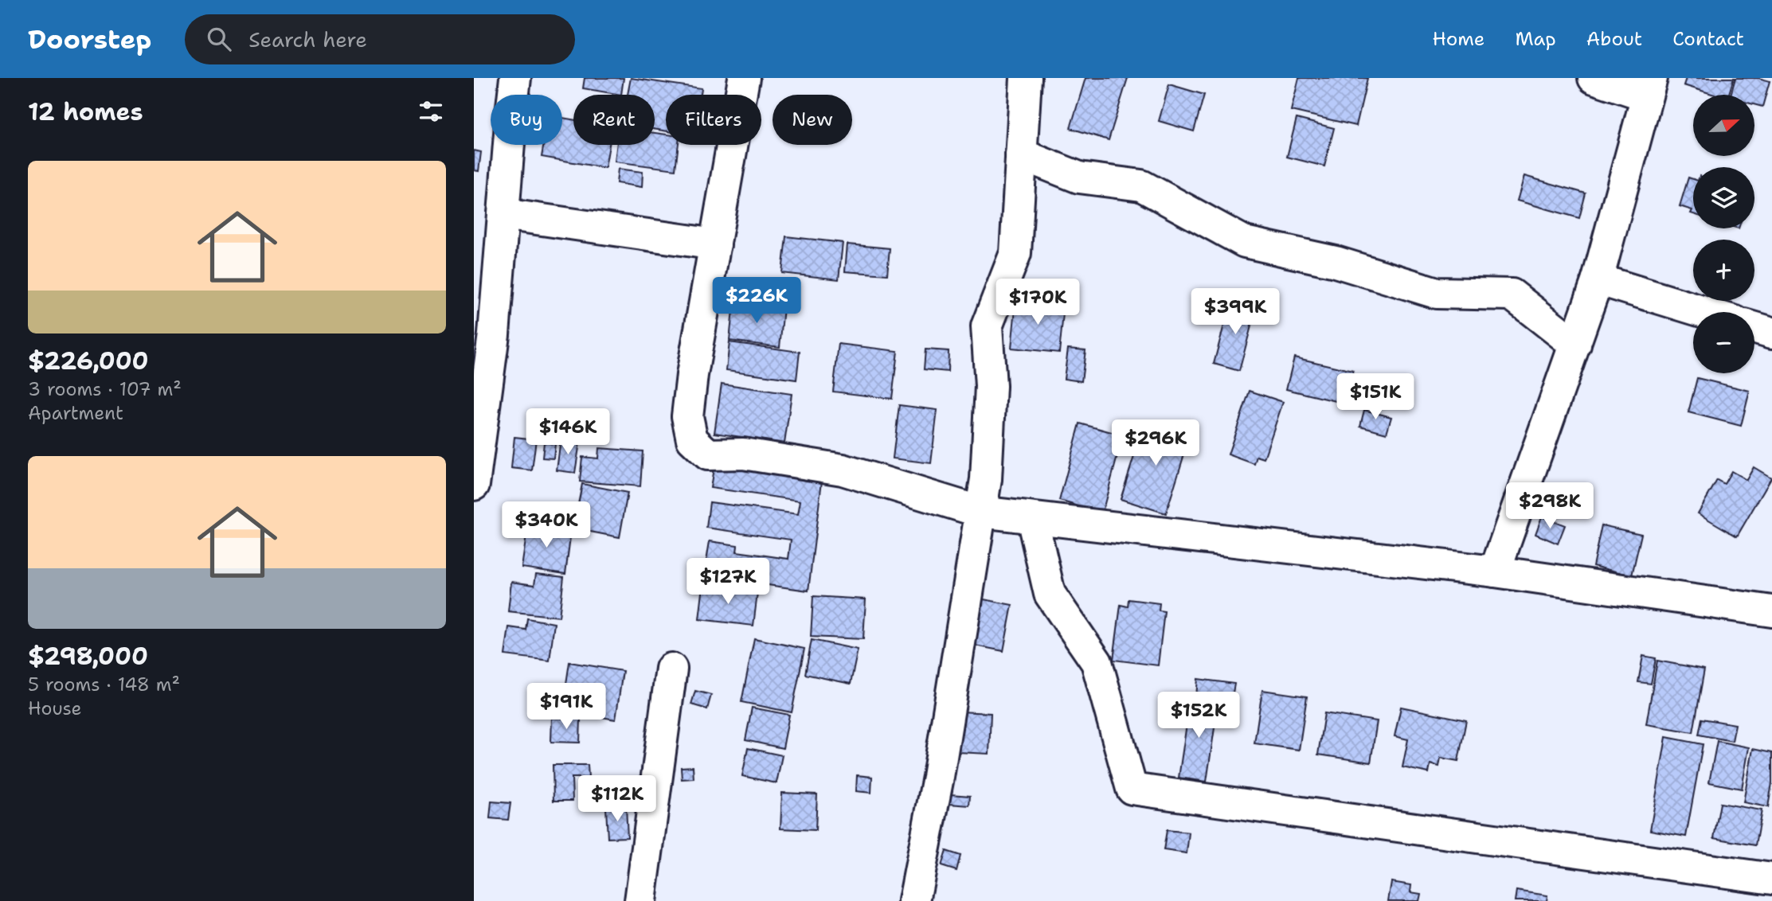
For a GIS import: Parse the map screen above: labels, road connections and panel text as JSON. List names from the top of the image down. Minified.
{"north":"right","page":{"header":"Doorstep","search":"Search here","nav":["Home","Map","About","Contact"],"heading":"12 homes","map_buttons":["+","−"],"chip":["Buy","Rent","Filters","New"],"list":[{"name":"$226,000","note":"3 rooms · 107 m² · Apartment"},{"name":"$298,000","note":"5 rooms · 148 m² · House"}],"price":["$226K","$170K","$399K","$151K","$146K","$296K","$298K","$340K","$127K","$191K","$152K","$112K"]}}
